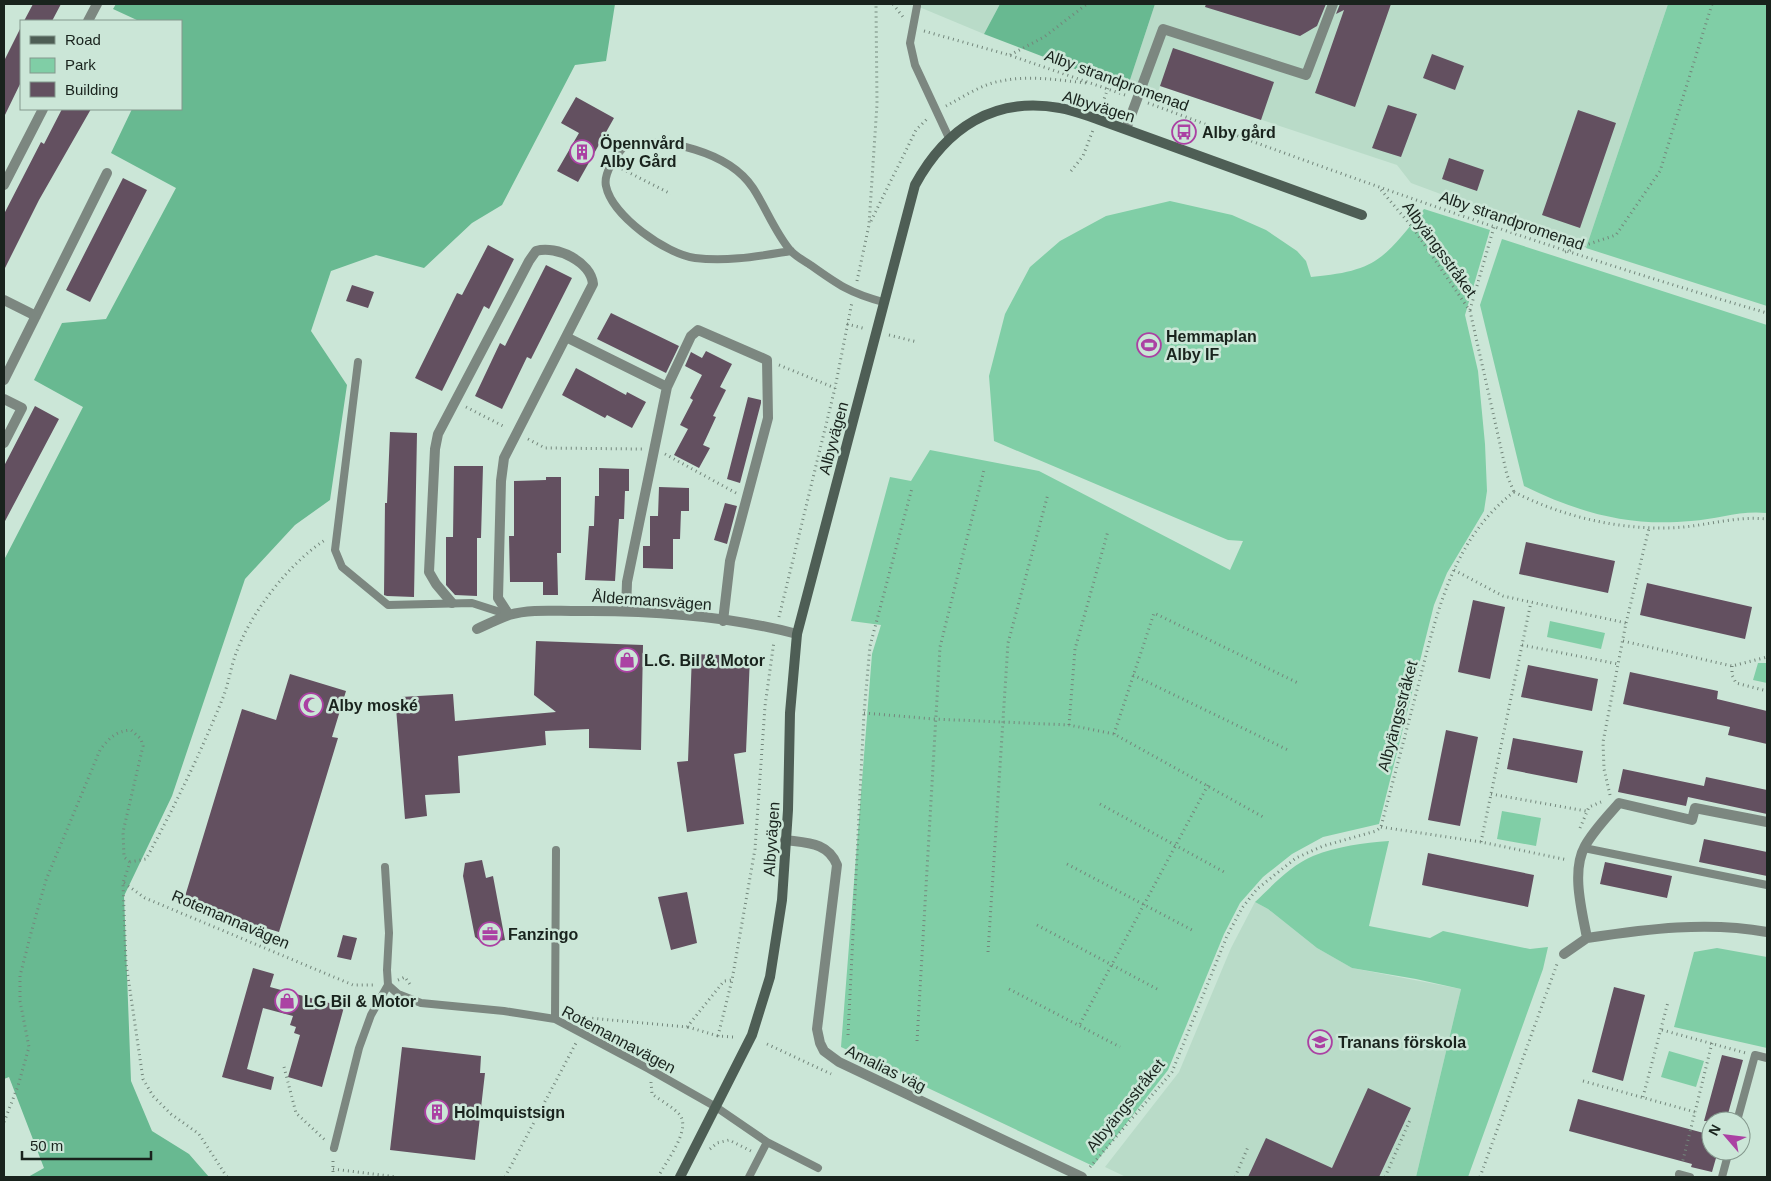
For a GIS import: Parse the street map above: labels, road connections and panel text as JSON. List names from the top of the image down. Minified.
{"streets":{"street":["Albyvägen","Åldermansvägen","Amalias väg"],"lane":["Rotemannavägen"],"path":["Alby strandpromenad","Albyängsstråket"]},"crossings":[["Alby strandpromenad","Albyängsstråket"],["Albyvägen","Åldermansvägen"],["Albyvägen","Rotemannavägen"],["Albyvägen","Amalias väg"],["Albyängsstråket","Amalias väg"]],"places":{"bus stop":["Alby gård"],"building":["Öpennvård Alby Gård","Holmquistsign"],"sports":["Hemmaplan Alby IF"],"shop":["L.G. Bil & Motor","LG Bil & Motor"],"mosque":["Alby moské"],"office":["Fanzingo"],"school or university":["Tranans förskola"]},"legend":["Road","Park","Building"],"scale_bar":"50 m","north":"top left"}
